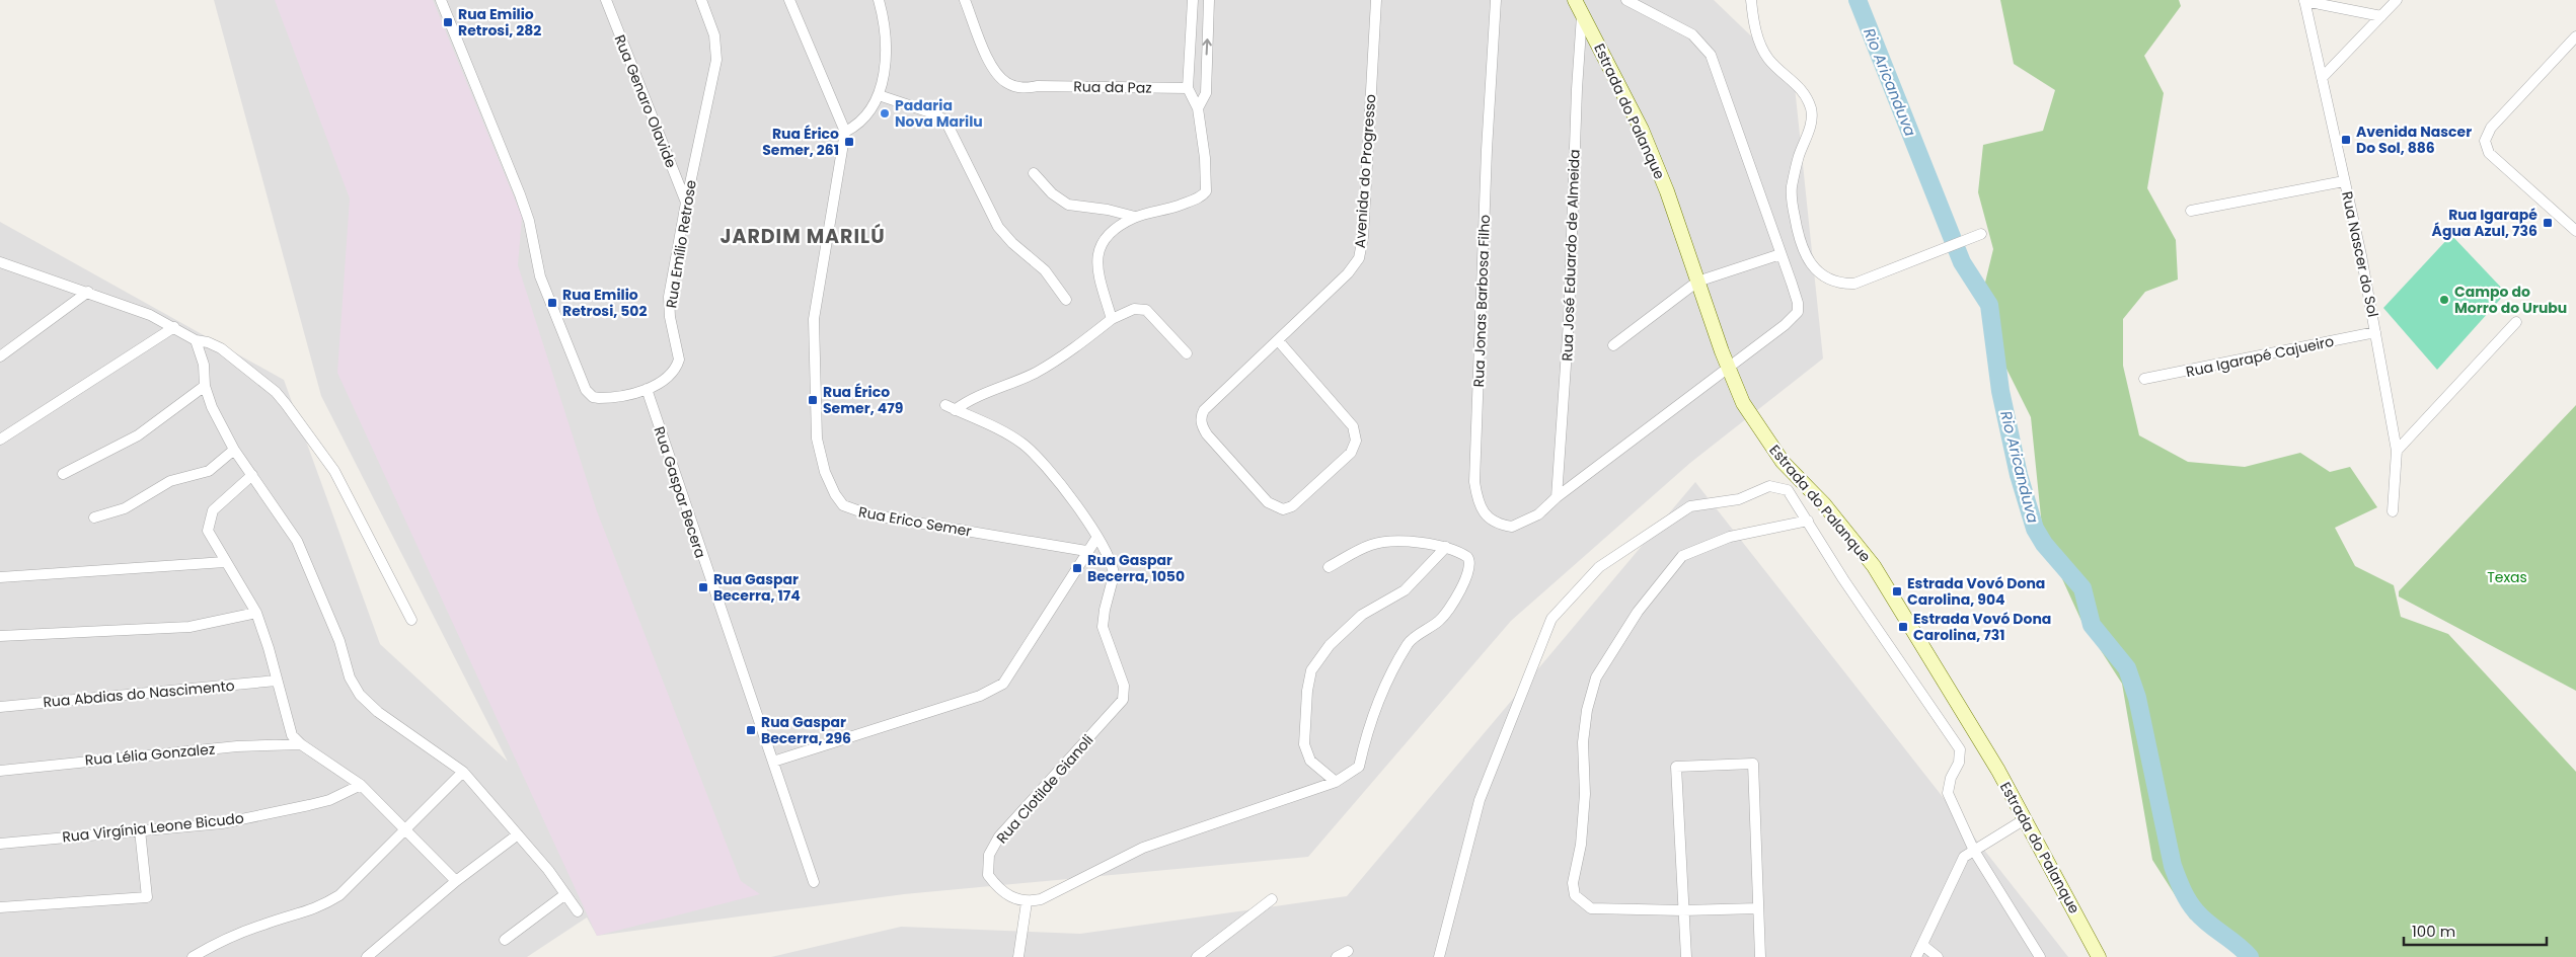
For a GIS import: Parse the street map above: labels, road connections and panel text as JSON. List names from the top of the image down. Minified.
{"streets":{"street":["Rua da Paz","Rua Genaro Olavide","Estrada do Palanque","Avenida do Progresso","Rua Emílio Retrose","Rua Nascer do Sol","Rua José Eduardo de Almeida","Rua Jonas Barbosa Filho","Rua Igarapé Cajueiro","Rua Gaspar Becera","Rua Erico Semer","Rua Abdias do Nascimento","Rua Lélia Gonzalez","Rua Clotilde Gianoli","Rua Virgínia Leone Bicudo"]},"crossings":[["Rua Genaro Olavide","Rua Emílio Retrose"],["Estrada do Palanque","Rua José Eduardo de Almeida"],["Estrada do Palanque","Rua Jonas Barbosa Filho"],["Rua Emílio Retrose","Rua Gaspar Becera"],["Rua Nascer do Sol","Rua Igarapé Cajueiro"],["Rua José Eduardo de Almeida","Rua Jonas Barbosa Filho"]],"districts":["JARDIM MARILÚ"],"water":["Rio Aricanduva"],"parks":["Texas"],"places":{"transit":["Rua Emilio Retrosi, 282","Avenida Nascer Do Sol, 886","Rua Érico Semer, 261","Rua Igarapé Água Azul, 736","Rua Emilio Retrosi, 502","Rua Érico Semer, 479","Rua Gaspar Becerra, 1050","Rua Gaspar Becerra, 174","Estrada Vovó Dona Carolina, 904","Estrada Vovó Dona Carolina, 731","Rua Gaspar Becerra, 296"],"other":["Padaria Nova Marilu","Campo do Morro do Urubu"]},"scale_bar":"100 m"}
